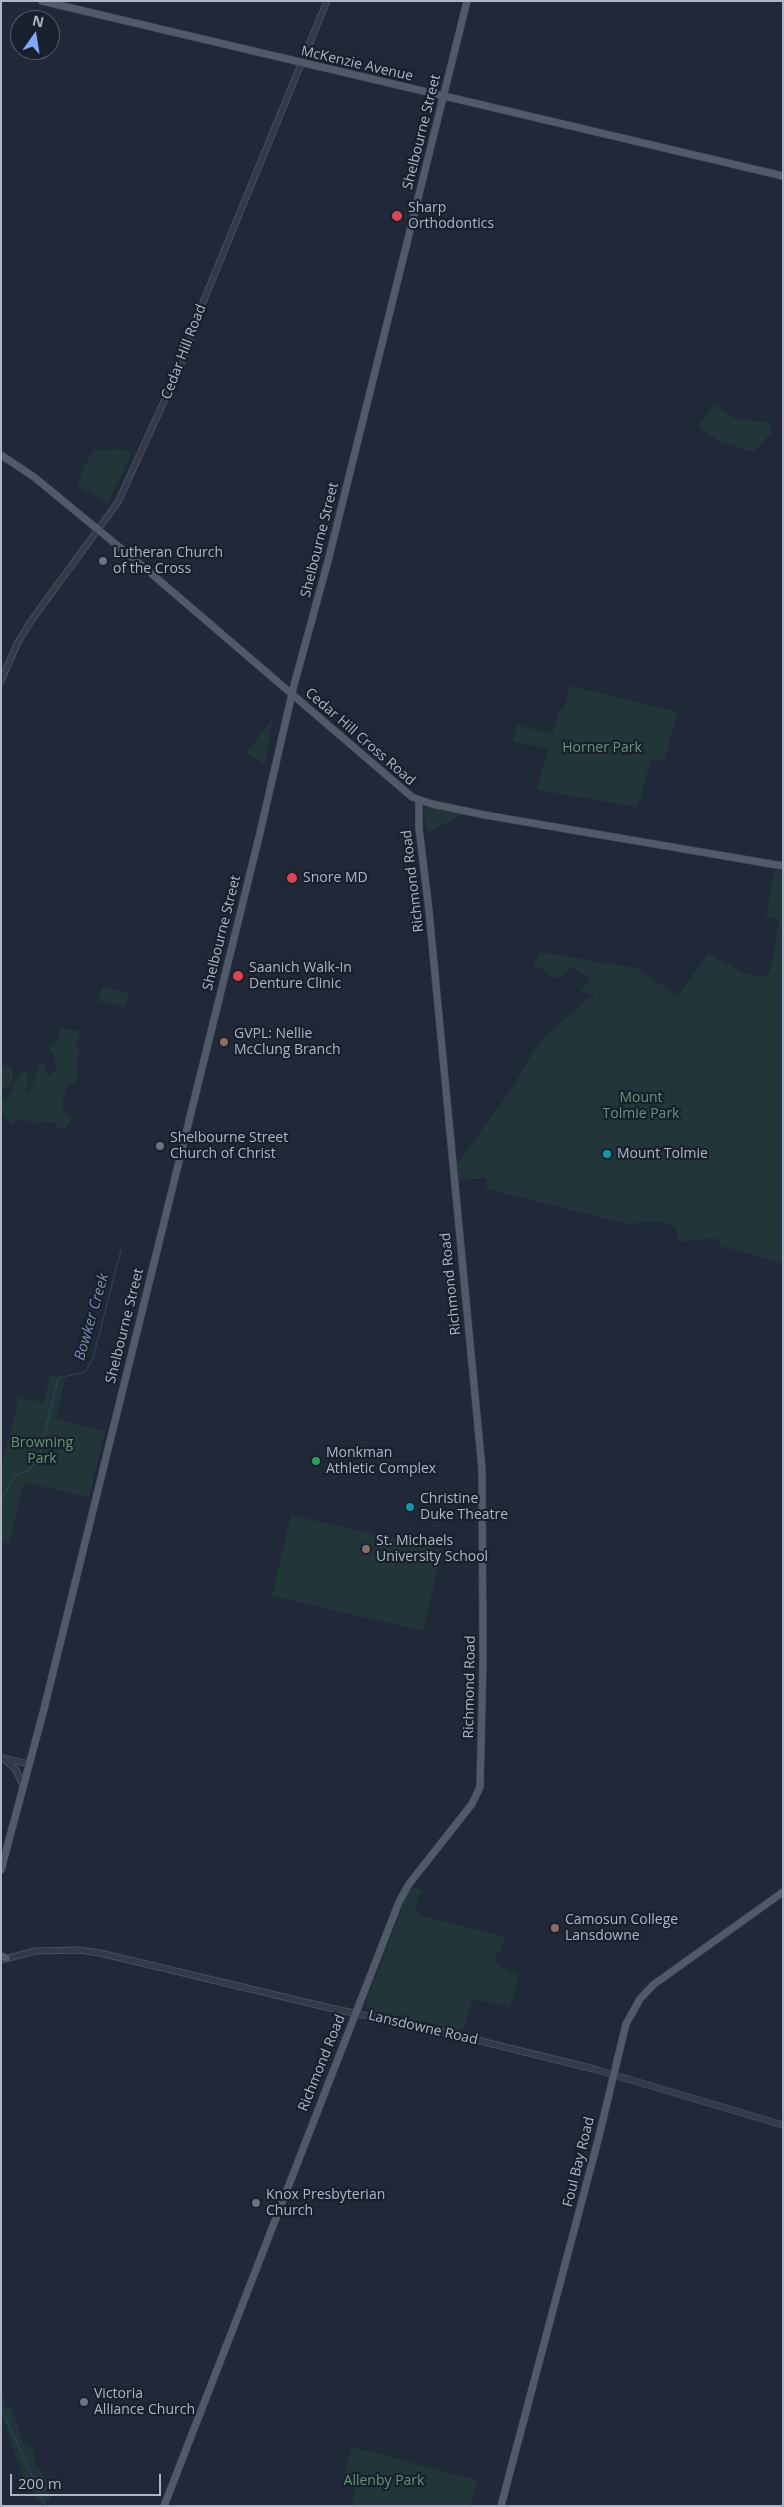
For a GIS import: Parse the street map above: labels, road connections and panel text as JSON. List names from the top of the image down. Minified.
{"streets":{"main road":["McKenzie Avenue","Shelbourne Street","Cedar Hill Cross Road","Richmond Road","Foul Bay Road"],"street":["Cedar Hill Road","Lansdowne Road"]},"crossings":[["McKenzie Avenue","Shelbourne Street"],["McKenzie Avenue","Cedar Hill Road"],["Shelbourne Street","Cedar Hill Cross Road"],["Cedar Hill Road","Cedar Hill Cross Road"],["Cedar Hill Cross Road","Richmond Road"],["Richmond Road","Lansdowne Road"],["Lansdowne Road","Foul Bay Road"]],"water":["Bowker Creek"],"parks":["Horner Park","Mount Tolmie Park","Browning Park","Allenby Park"],"places":["Sharp Orthodontics","Lutheran Church of the Cross","Snore MD","Saanich Walk-In Denture Clinic","GVPL: Nellie McClung Branch","Shelbourne Street Church of Christ","Mount Tolmie","Monkman Athletic Complex","Christine Duke Theatre","St. Michaels University School","Camosun College Lansdowne","Knox Presbyterian Church","Victoria Alliance Church"],"scale_bar":"200 m","north":"top"}
